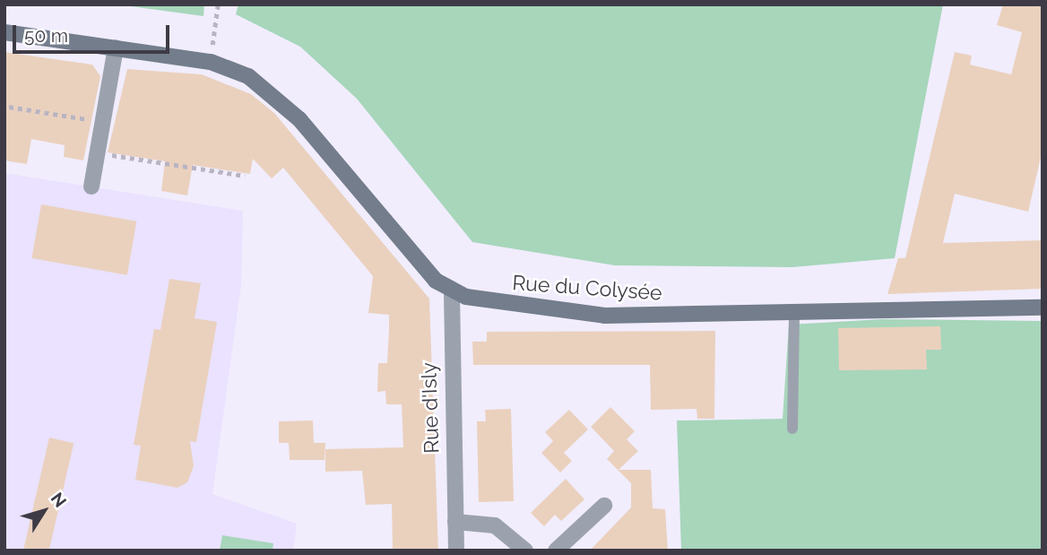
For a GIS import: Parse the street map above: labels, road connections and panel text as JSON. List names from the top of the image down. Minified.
{"streets":{"street":["Rue du Colysée","Rue d'Isly"]},"crossings":[["Rue du Colysée","Rue d'Isly"]],"scale_bar":"50 m","north":"top right"}
